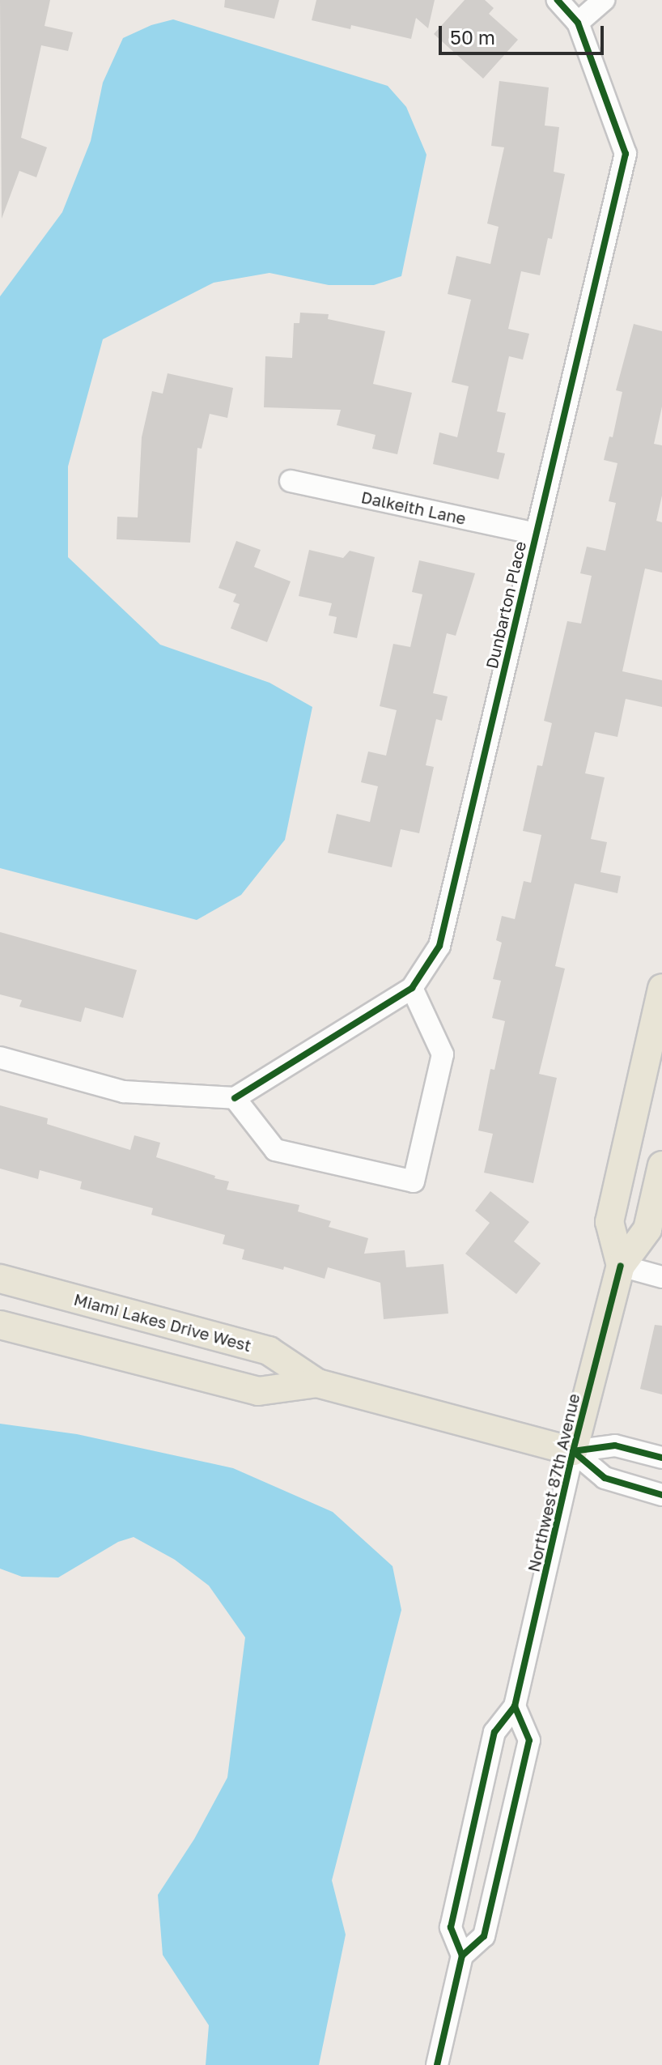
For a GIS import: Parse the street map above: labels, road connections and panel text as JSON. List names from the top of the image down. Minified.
{"streets":{"main road":["Miami Lakes Drive West","Northwest 87th Avenue"],"street":["Dalkeith Lane","Dunbarton Place"]},"crossings":[["Dalkeith Lane","Dunbarton Place"],["Miami Lakes Drive West","Northwest 87th Avenue"]],"scale_bar":"50 m"}
